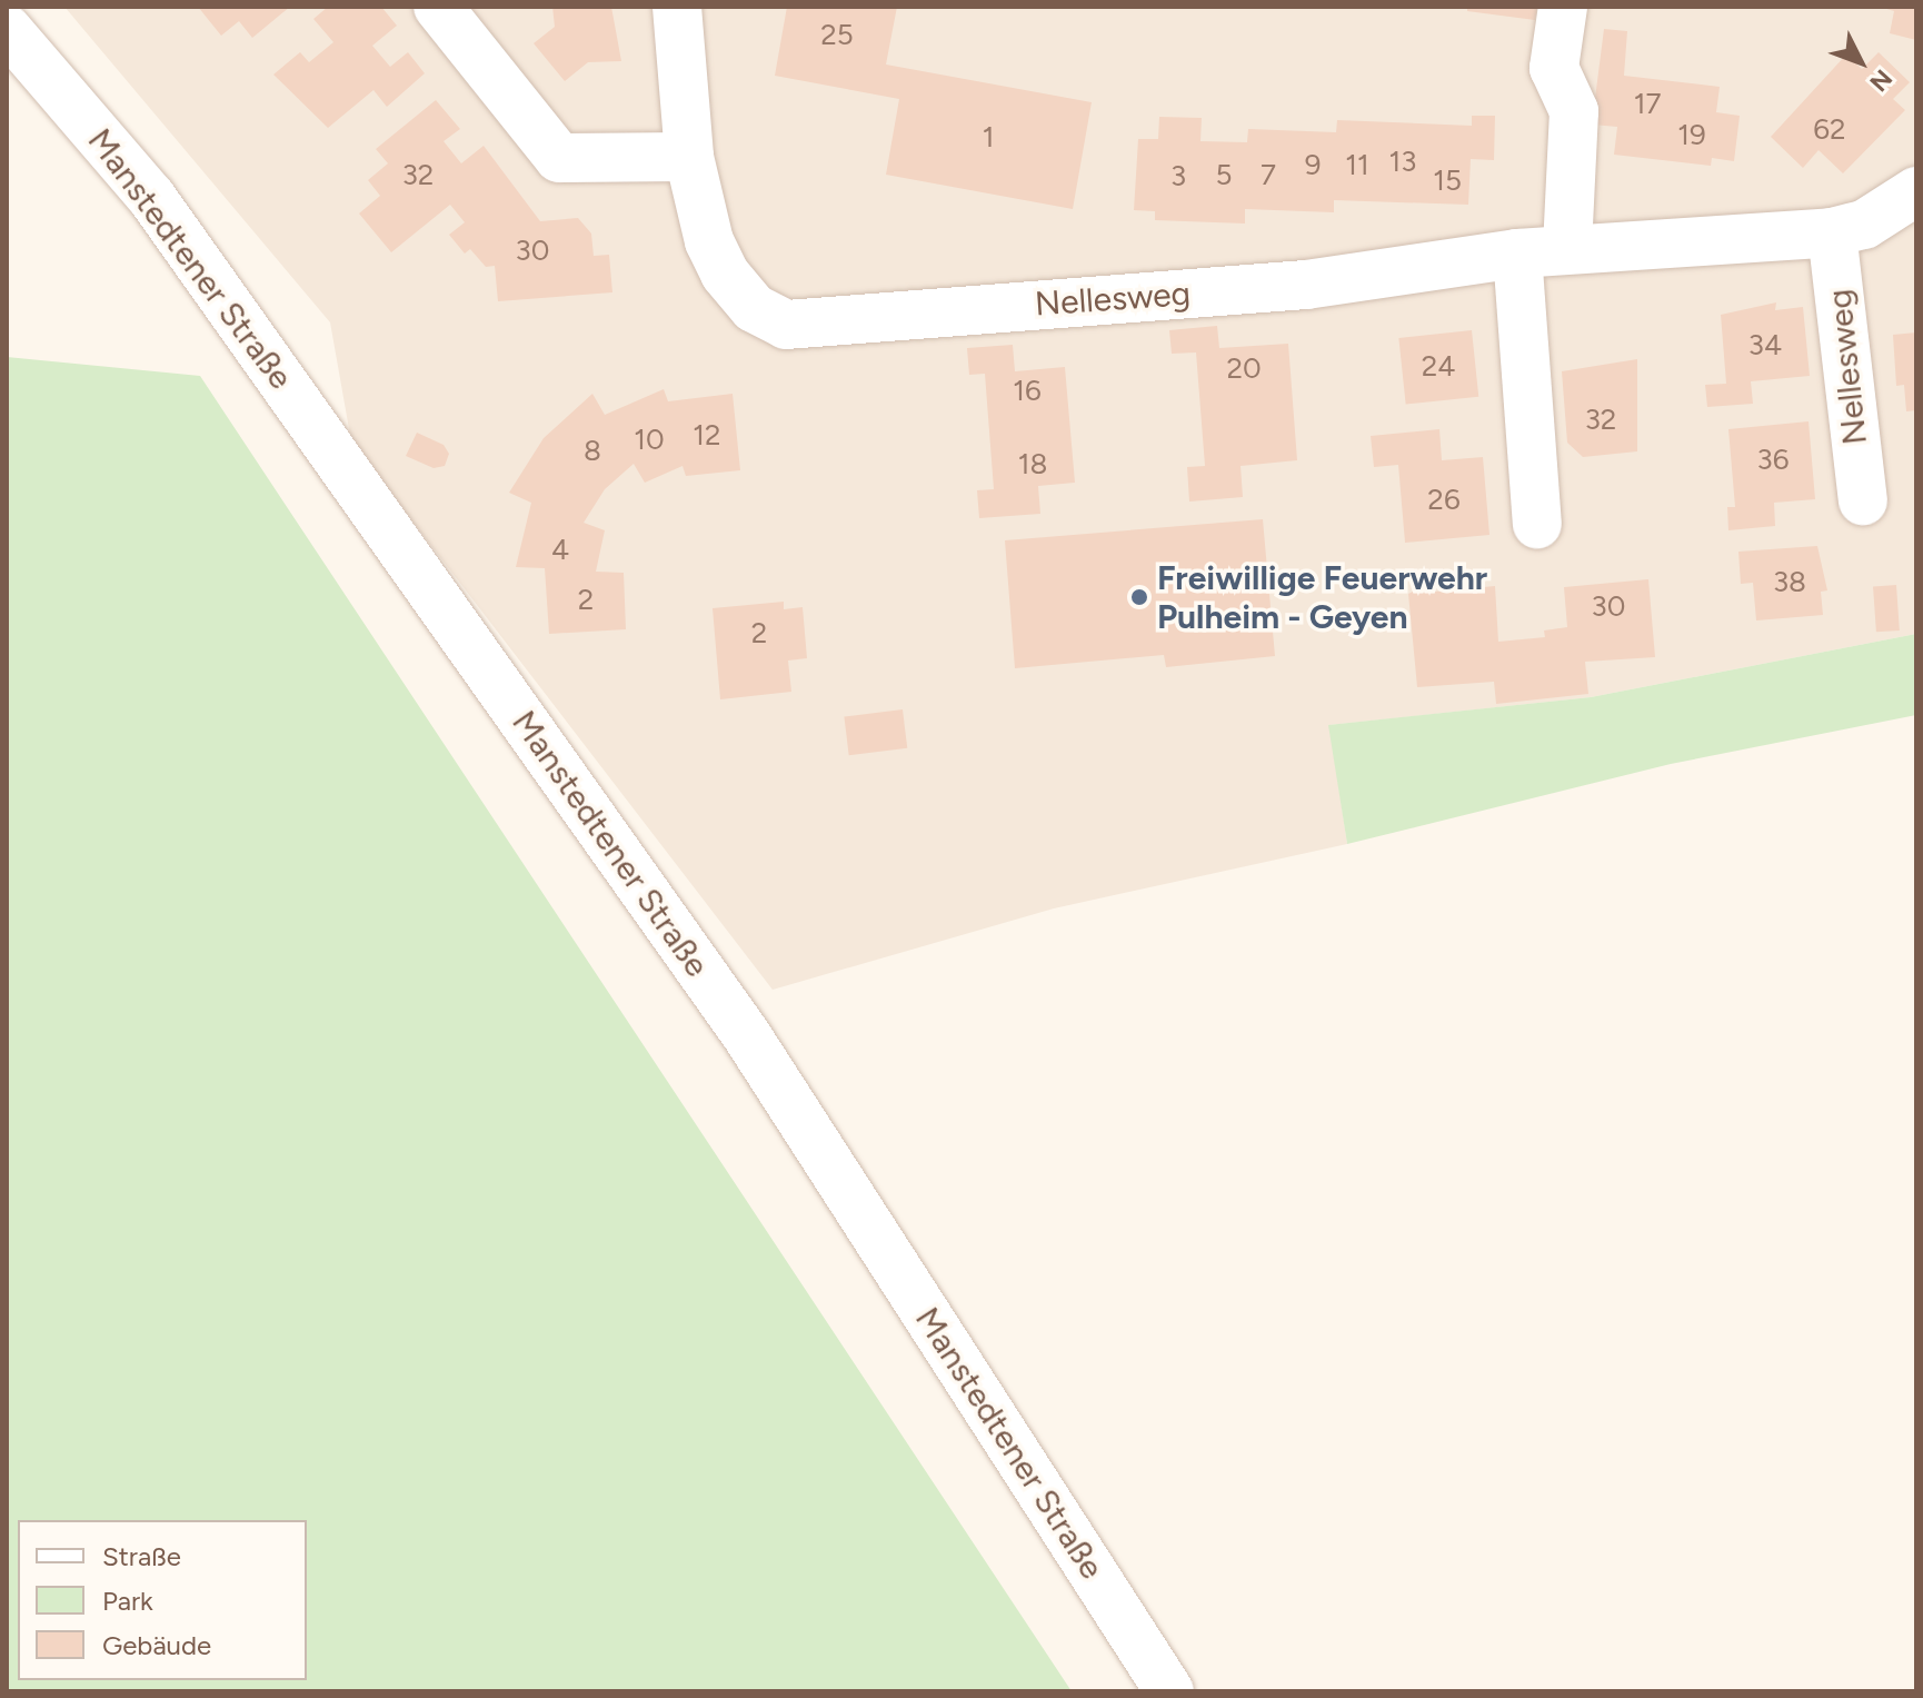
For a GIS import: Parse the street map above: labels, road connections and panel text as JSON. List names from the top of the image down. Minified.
{"streets":{"street":["Manstedtener Straße","Nellesweg"]},"places":["Freiwillige Feuerwehr Pulheim - Geyen"],"house_numbers":["25","17","62","19","1","13","9","11","32","5","7","3","15","30","34","24","20","16","32","12","10","8","36","18","26","4","38","2","30","2"],"legend":["Straße","Park","Gebäude"],"north":"bottom right"}
